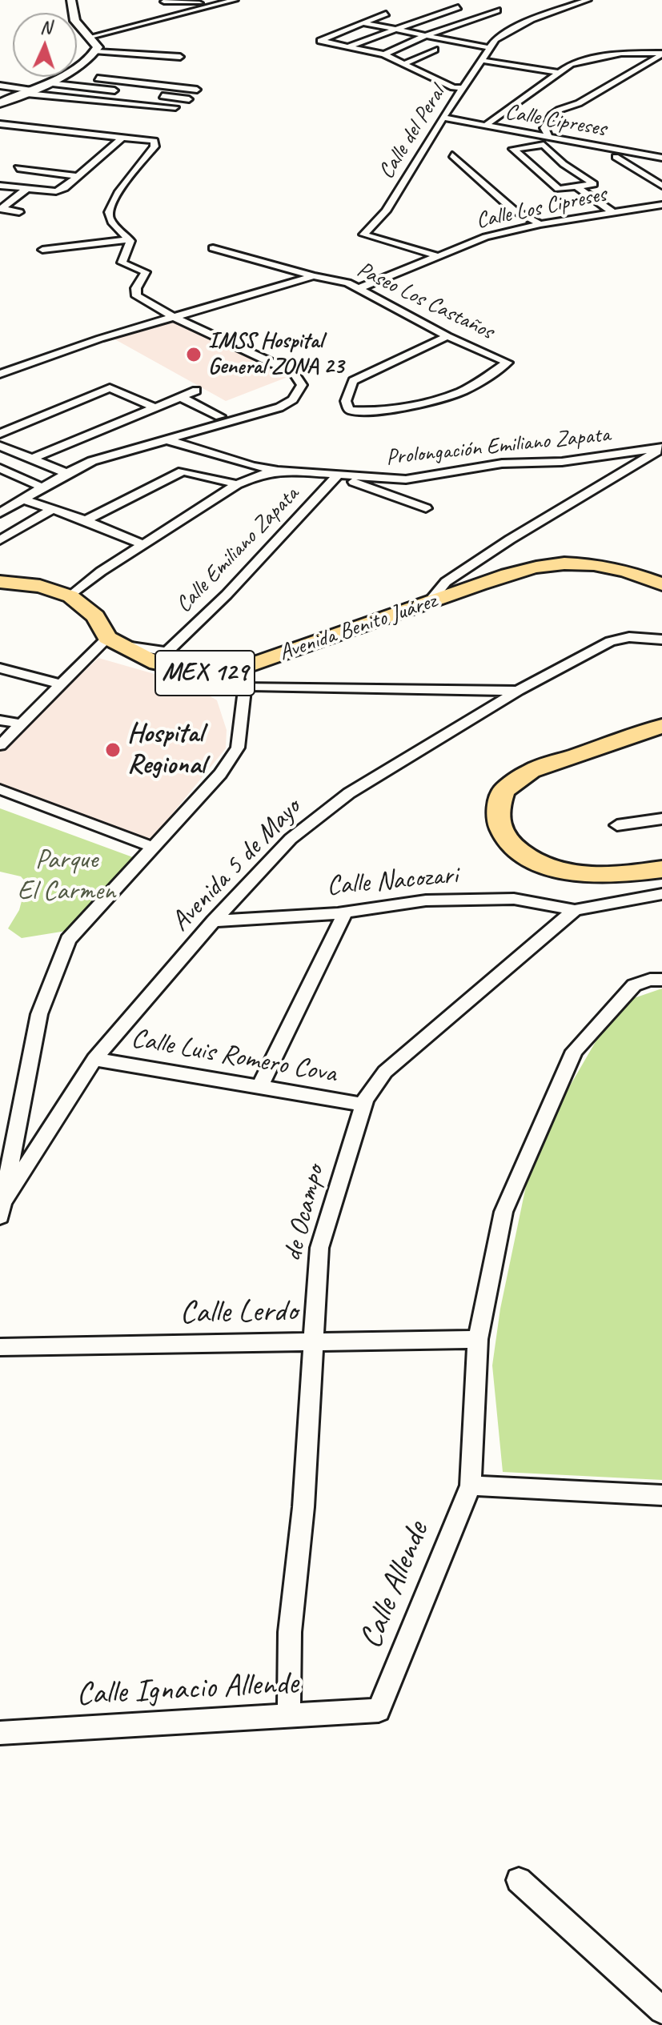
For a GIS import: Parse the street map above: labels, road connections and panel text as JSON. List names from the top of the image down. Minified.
{"streets":{"main road":["Avenida Benito Juárez","MEX 129"],"street":["Calle Cipreses","Calle del Peral","Calle Los Cipreses","Paseo Los Castaños","Prolongación Emiliano Zapata","Calle Emiliano Zapata","Avenida 5 de Mayo","Calle Nacozari","Calle Luis Romero Cova","de Ocampo","Calle Lerdo","Calle Allende","Calle Ignacio Allende"]},"crossings":[["Calle Cipreses","Calle del Peral"],["Calle del Peral","Calle Los Cipreses"],["Calle Los Cipreses","Paseo Los Castaños"],["Prolongación Emiliano Zapata","Calle Emiliano Zapata"],["Avenida 5 de Mayo","Calle Nacozari"],["Avenida 5 de Mayo","Calle Luis Romero Cova"],["Calle Nacozari","de Ocampo"],["Calle Luis Romero Cova","de Ocampo"],["de Ocampo","Calle Lerdo"],["de Ocampo","Calle Ignacio Allende"],["Calle Lerdo","Calle Allende"],["Calle Allende","Calle Ignacio Allende"]],"parks":["Parque El Carmen"],"places":["IMSS Hospital General ZONA 23","Hospital Regional"],"north":"top"}
